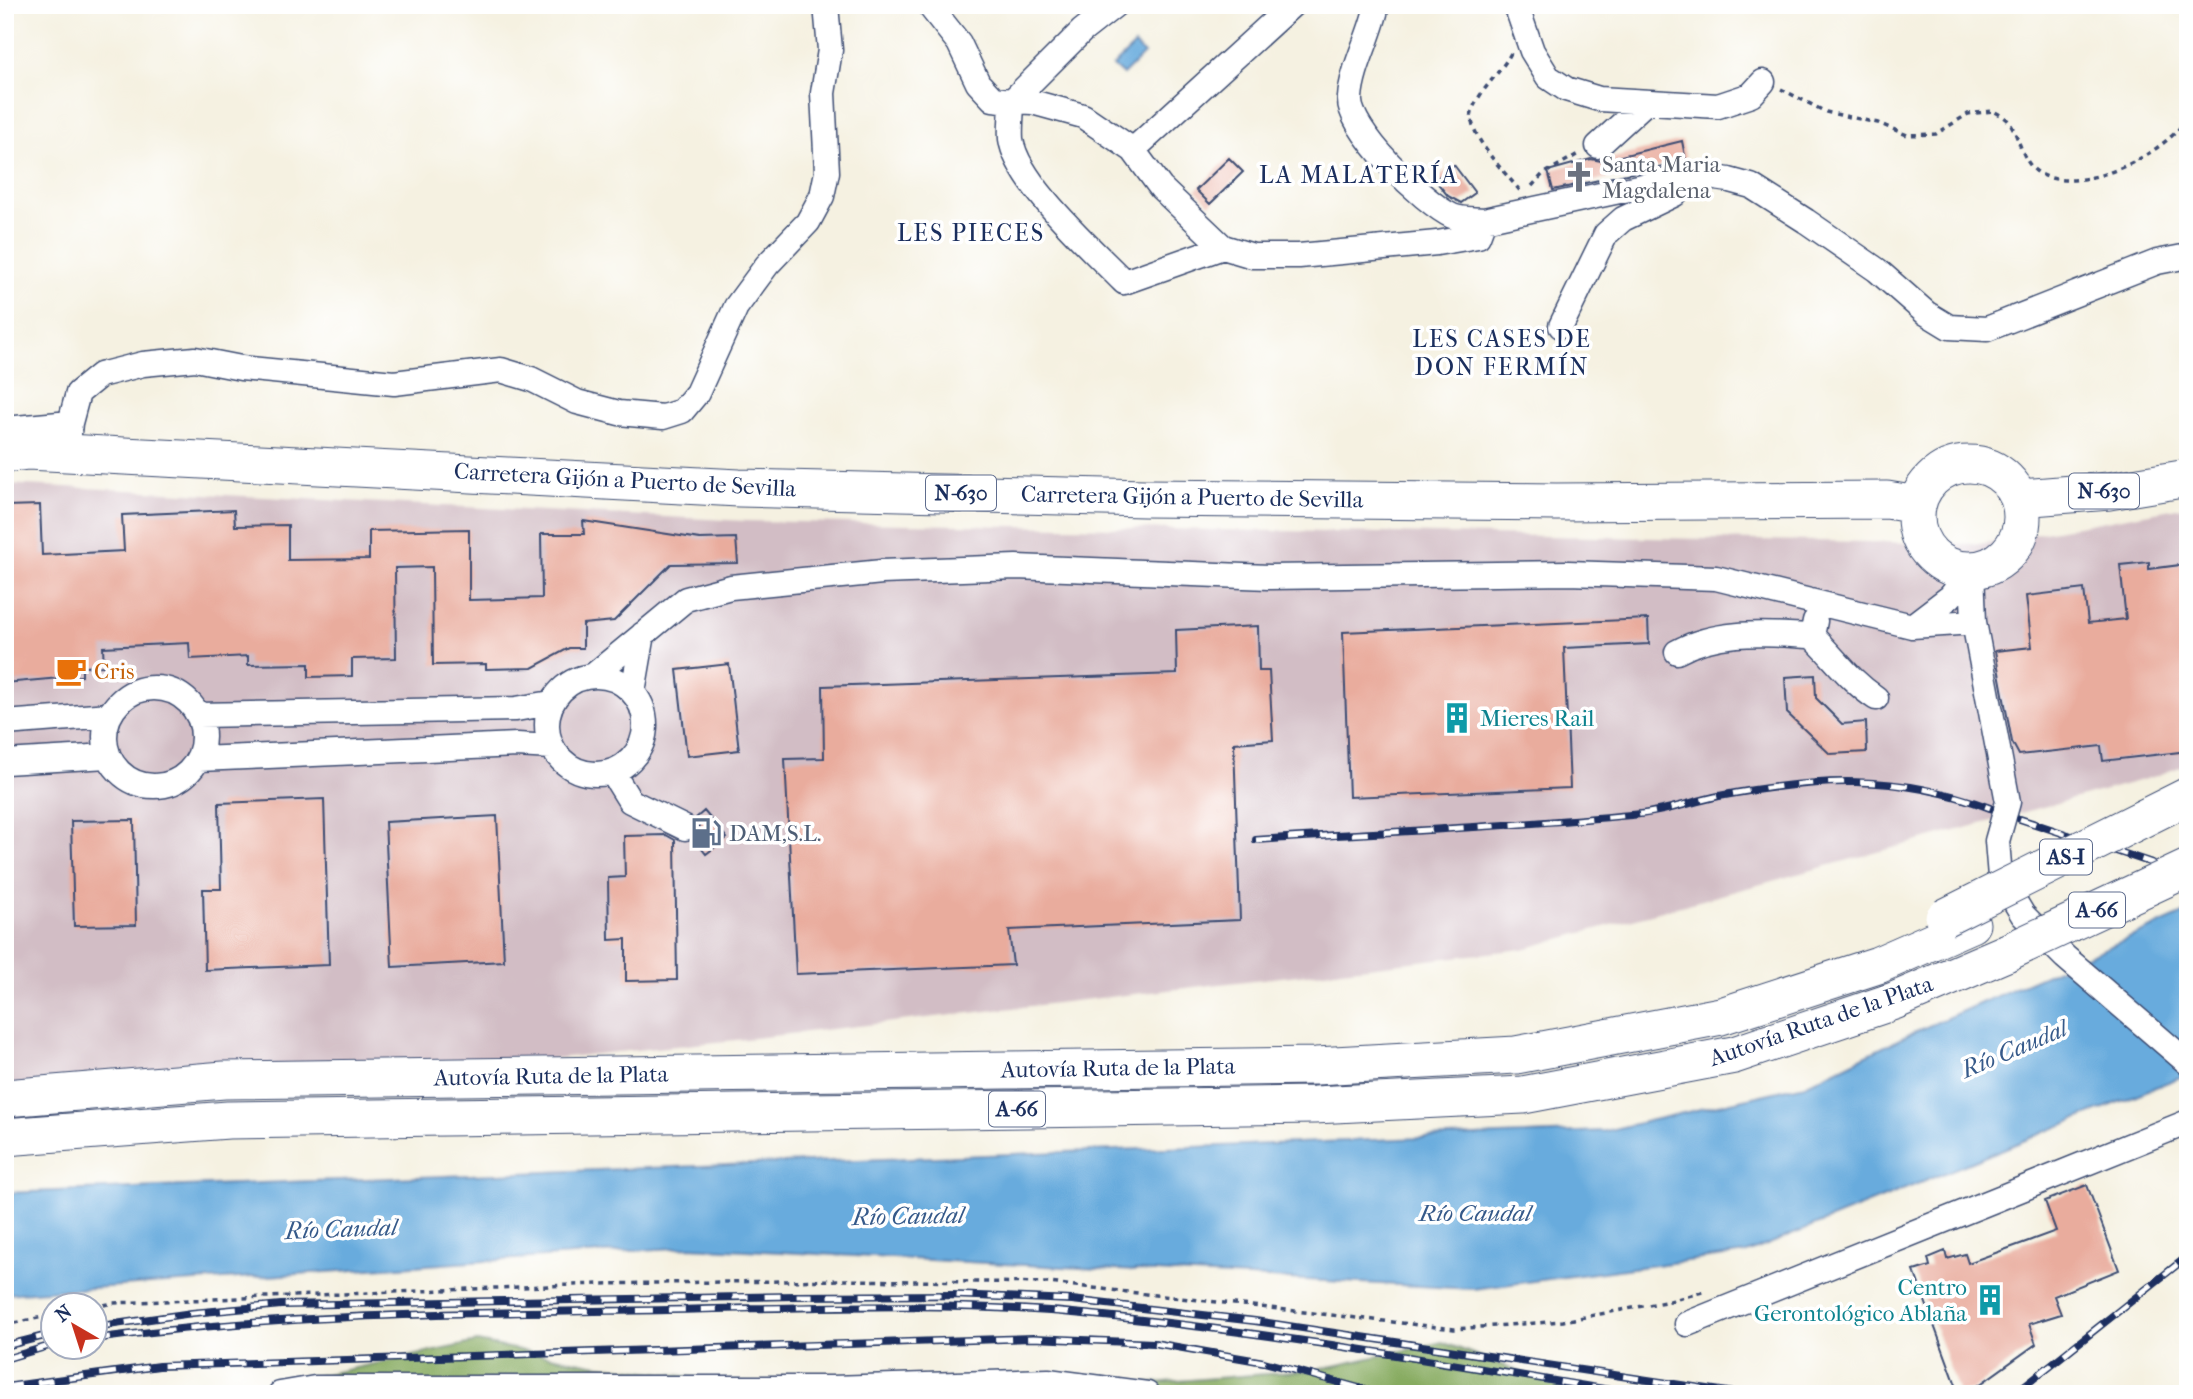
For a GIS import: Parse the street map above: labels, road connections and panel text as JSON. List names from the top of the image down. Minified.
{"streets":{"highway":["Carretera Gijón a Puerto de Sevilla","N-630","AS-I","A-66","Autovía Ruta de la Plata"]},"crossings":[["Carretera Gijón a Puerto de Sevilla","N-630"],["AS-I","Autovía Ruta de la Plata"]],"districts":["LA MALATERÍA","LES PIECES","LES CASES DE DON FERMÍN"],"water":["Río Caudal"],"places":{"church":["Santa Maria Magdalena"],"cafe":["Cris"],"building":["Mieres Rail","Centro Gerontológico Ablaña"],"fuel station":["DAM,S.L."]},"north":"top left"}
